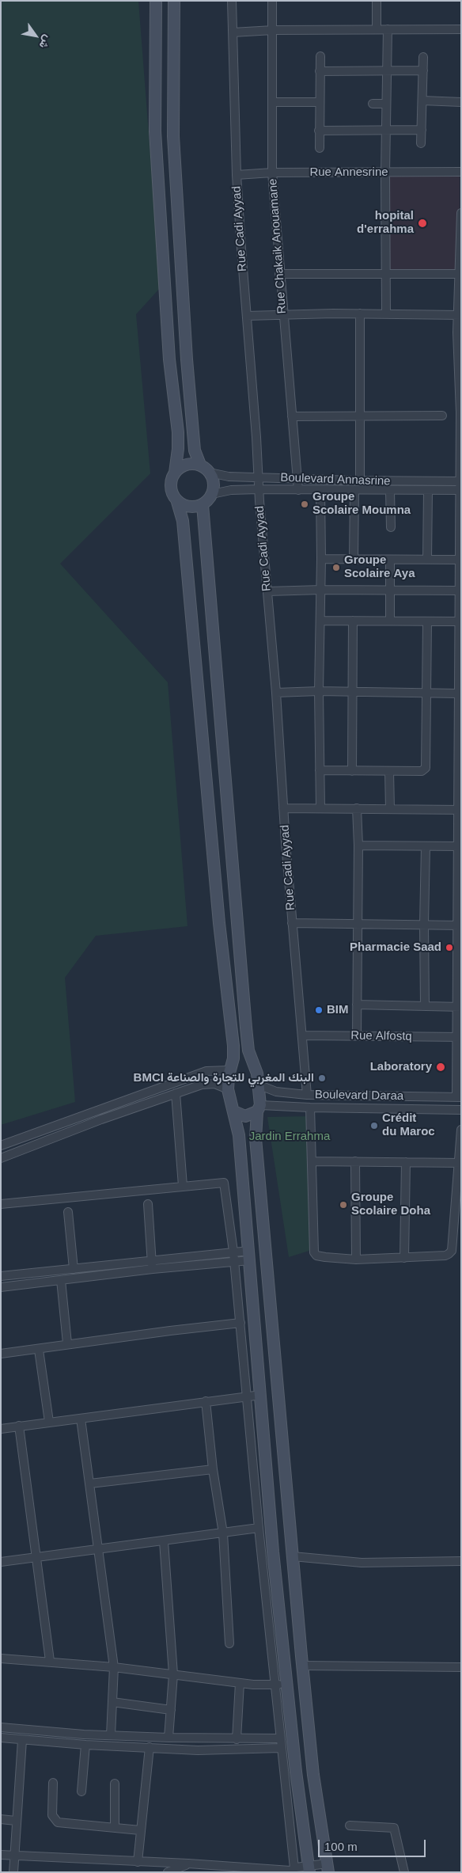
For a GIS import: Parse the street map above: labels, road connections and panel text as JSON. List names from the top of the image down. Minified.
{"streets":{"street":["Rue Annesrine","Rue Cadi Ayyad","Rue Chakaik Anouamane","Boulevard Annasrine","Rue Alfostq","Boulevard Daraa"]},"crossings":[["Rue Annesrine","Rue Cadi Ayyad"],["Rue Annesrine","Rue Chakaik Anouamane"],["Rue Cadi Ayyad","Boulevard Annasrine"],["Rue Cadi Ayyad","Rue Alfostq"],["Rue Cadi Ayyad","Boulevard Daraa"],["Rue Chakaik Anouamane","Boulevard Annasrine"]],"parks":["Jardin Errahma"],"places":["hopital d'errahma","Groupe Scolaire Moumna","Groupe Scolaire Aya","Pharmacie Saad","BIM","Laboratory","BMCI البنك المغربي للتجارة والصناعة","Crédit du Maroc","Groupe Scolaire Doha"],"scale_bar":"100 m","north":"bottom right"}
